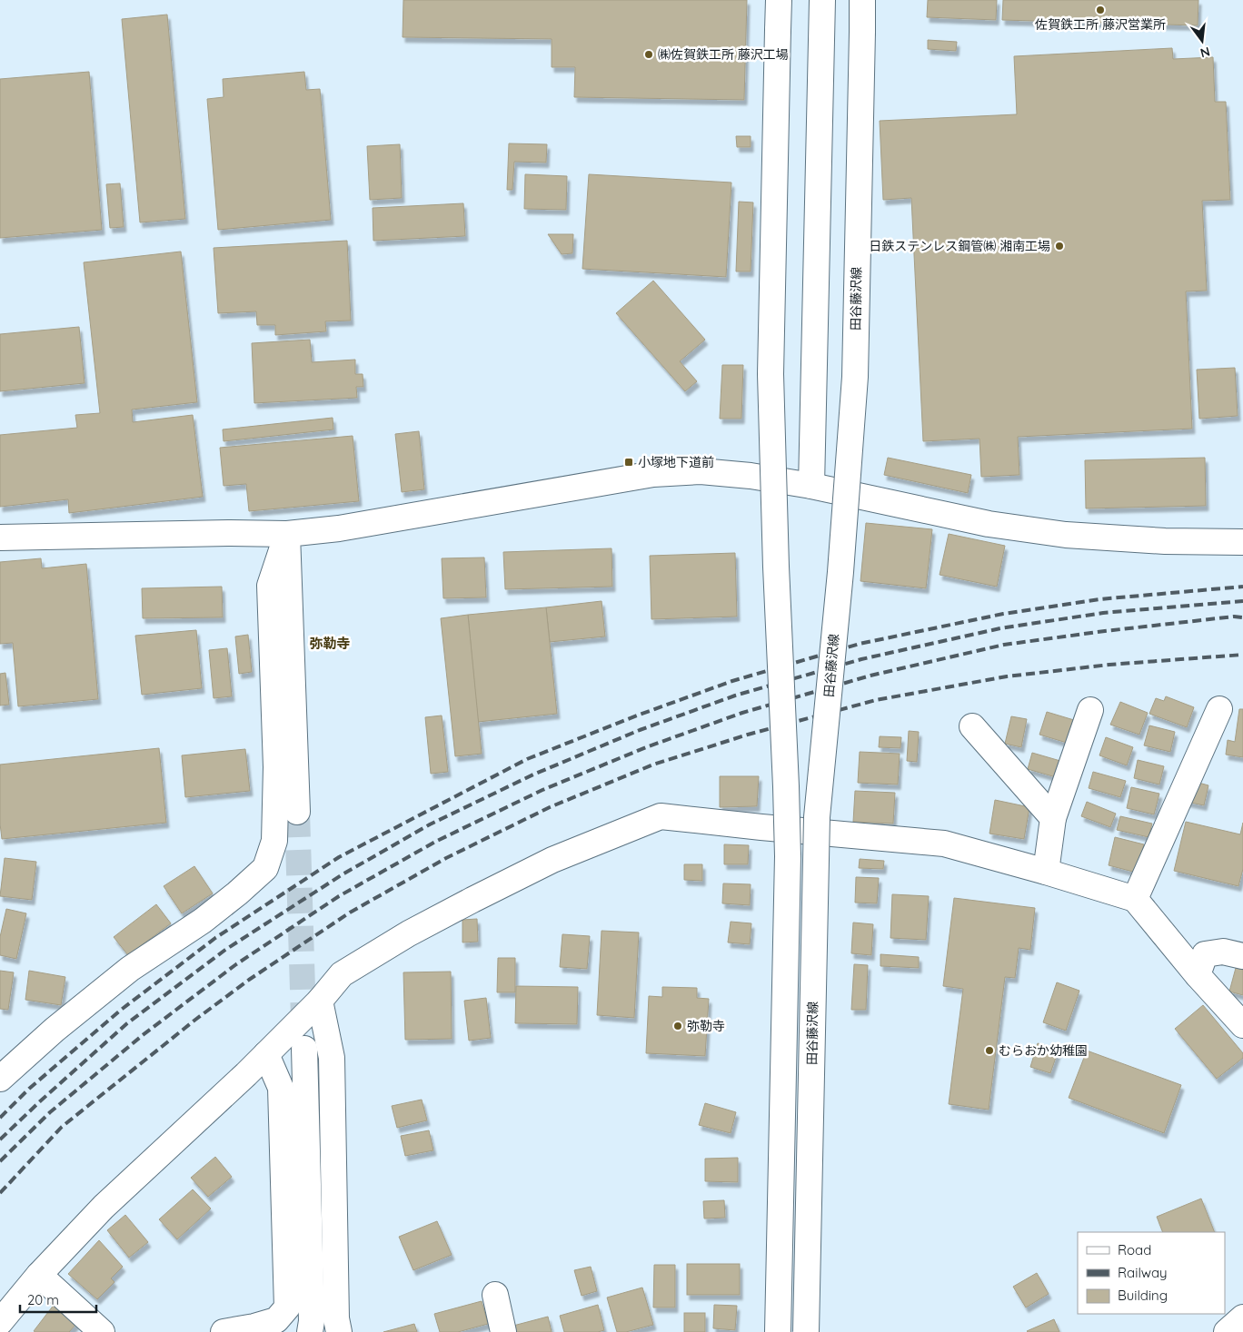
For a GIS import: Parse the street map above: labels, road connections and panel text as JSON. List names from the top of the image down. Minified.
{"streets":{"street":["田谷藤沢線"]},"districts":["弥勒寺"],"places":{"other":["佐賀鉄工所 藤沢営業所","㈱佐賀鉄工所 藤沢工場","日鉄ステンレス鋼管㈱ 湘南工場","弥勒寺","むらおか幼稚園"],"transit":["小塚地下道前"]},"legend":["Road","Railway","Building"],"scale_bar":"20 m","north":"bottom"}
